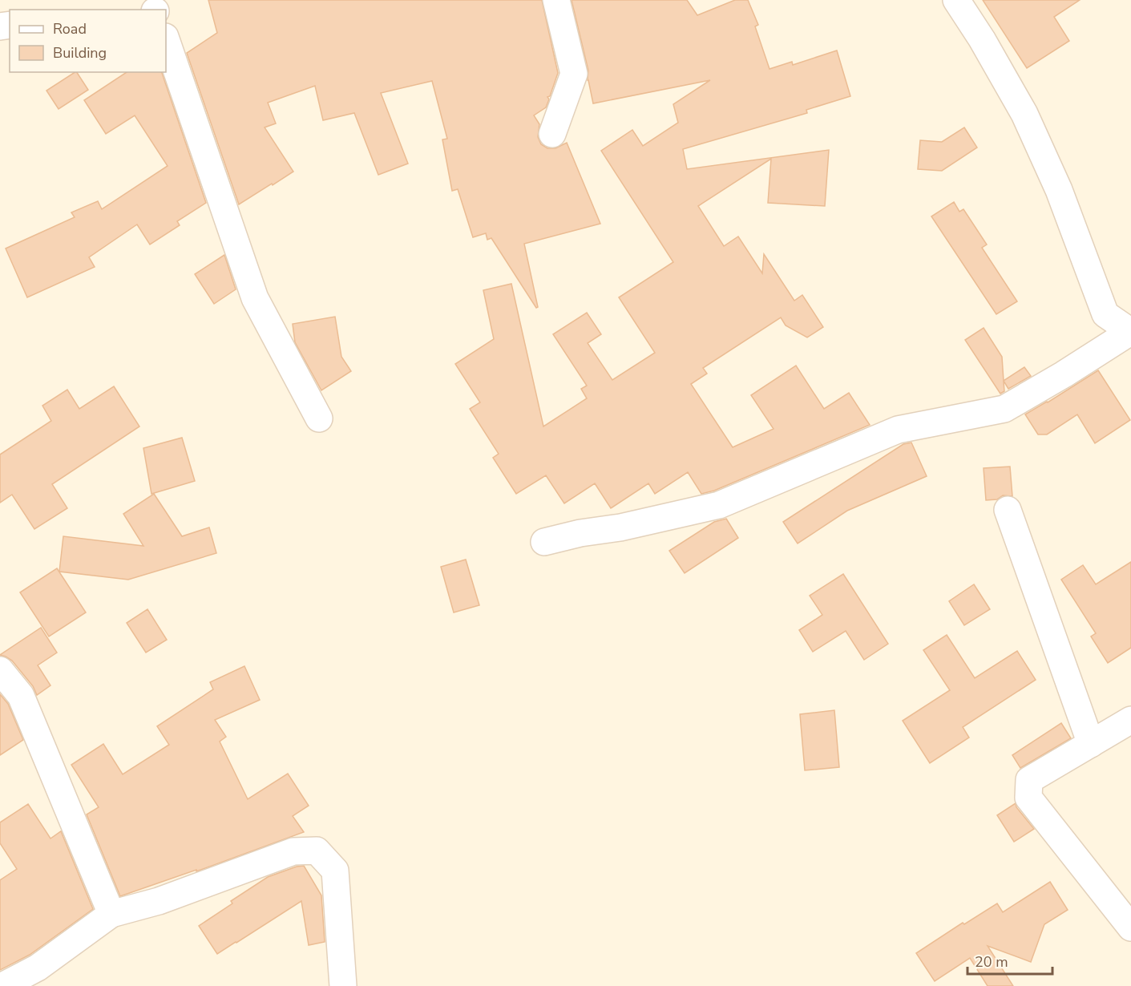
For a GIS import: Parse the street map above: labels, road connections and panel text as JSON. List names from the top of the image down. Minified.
{"legend":["Road","Building"],"scale_bar":"20 m"}
